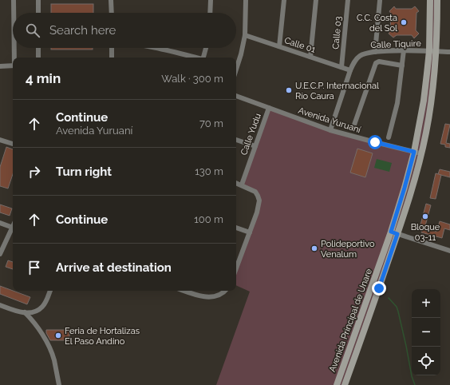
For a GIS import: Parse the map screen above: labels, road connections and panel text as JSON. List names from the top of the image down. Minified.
{"streets":{"street":["Calle 03","Calle Tiquire","Calle 01","Avenida Yuruaní","Calle Yudu","Avenida Principal de Unare"]},"crossings":[["Calle 03","Calle 01"],["Calle Tiquire","Calle 01"],["Calle Tiquire","Avenida Yuruaní"],["Calle Tiquire","Avenida Principal de Unare"],["Avenida Yuruaní","Calle Yudu"],["Avenida Yuruaní","Avenida Principal de Unare"]],"places":["C.C. Costa del Sol","U.E.C.P. Internacional Río Caura","Bloque 03-11","Polideportivo Venalum","Feria de Hortalizas El Paso Andino"],"page":{"search":"Search here","heading":["4 min","Walk · 300 m"],"list":[["Continue","Avenida Yuruaní","70 m"],["Turn right","130 m"],["Continue","100 m"],"Arrive at destination"],"map_buttons":["+","−"]}}
